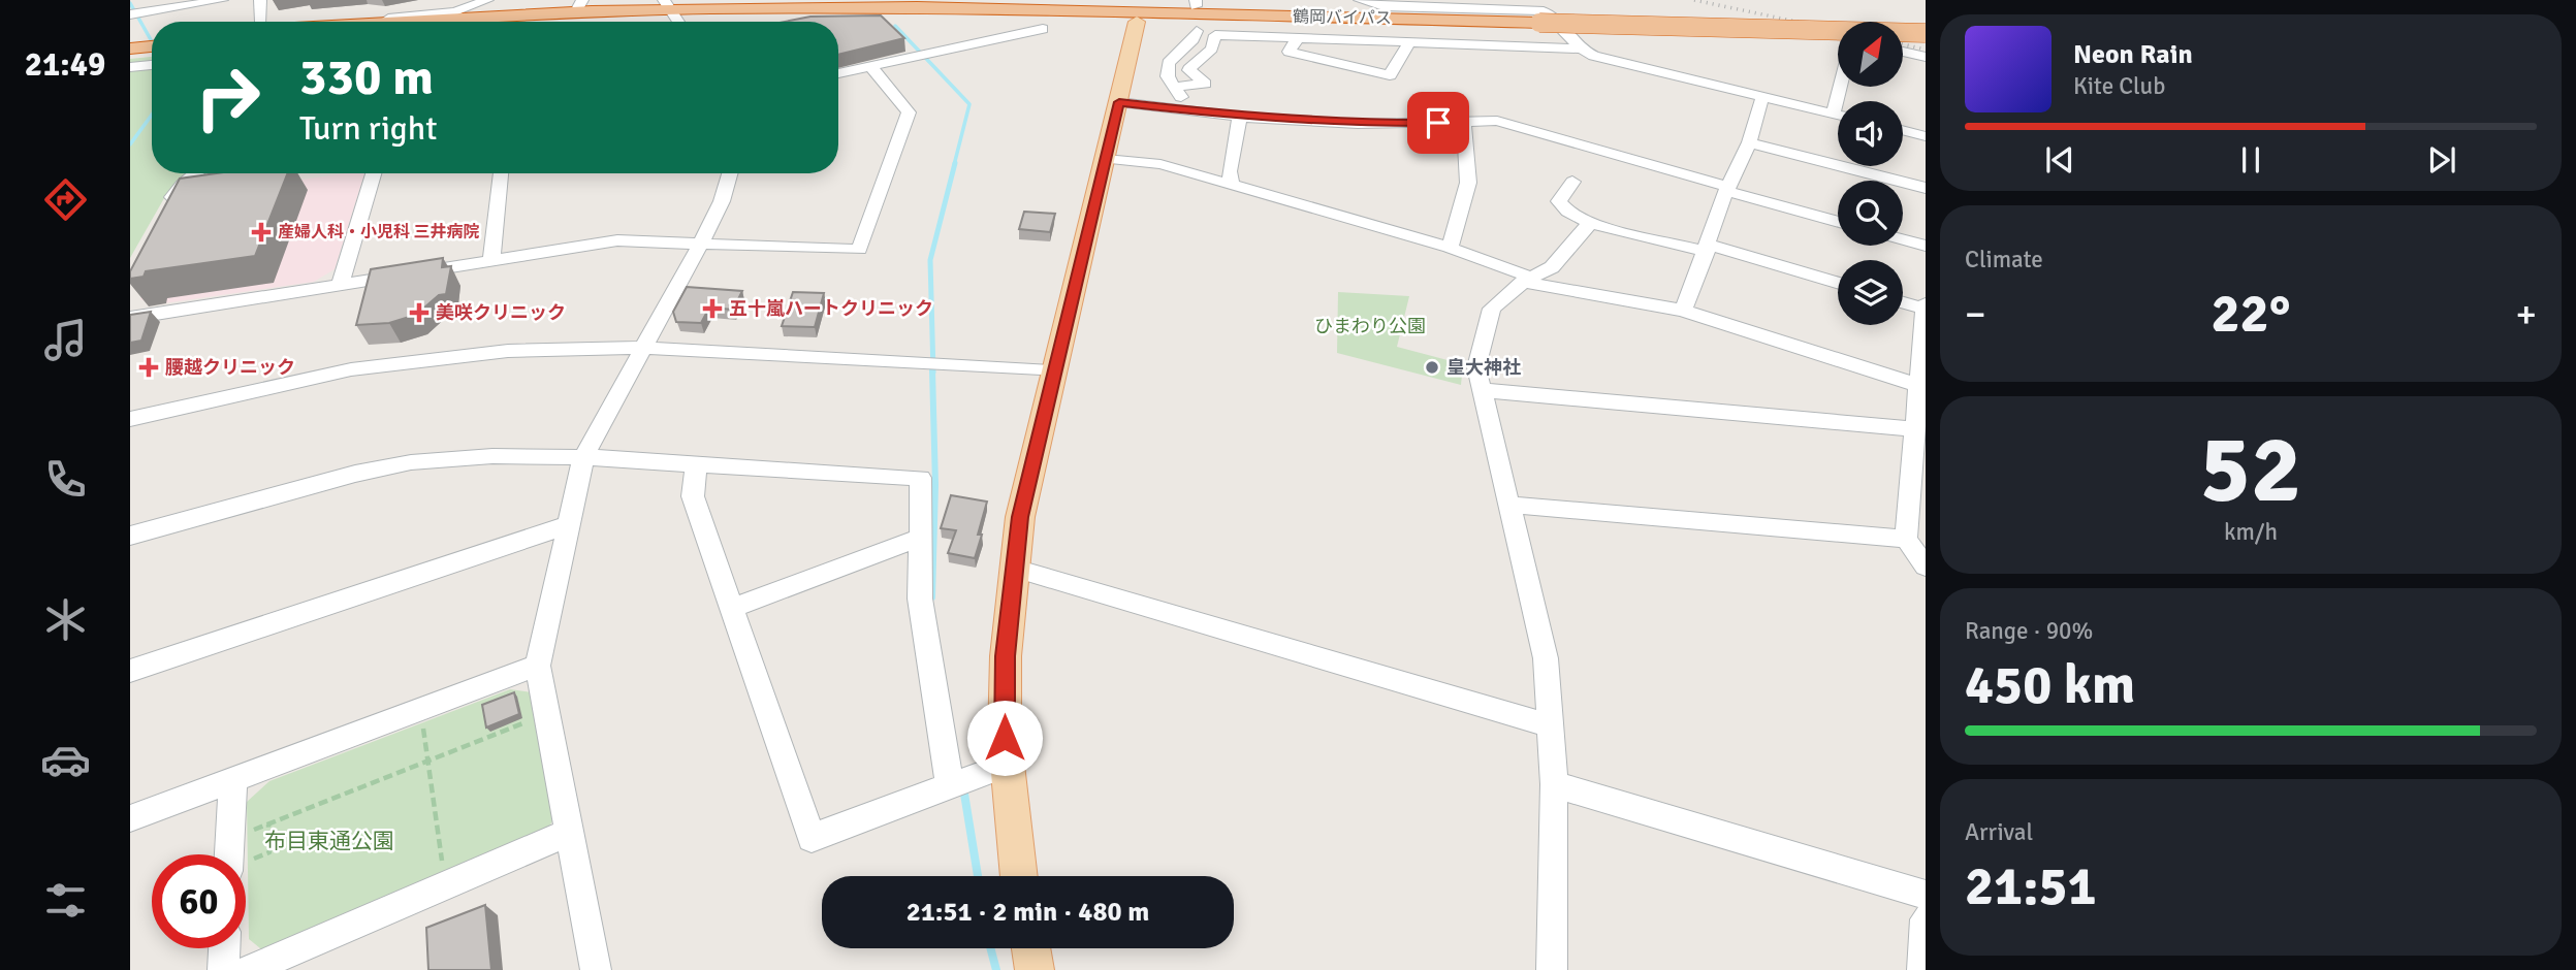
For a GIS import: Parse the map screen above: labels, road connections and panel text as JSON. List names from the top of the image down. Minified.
{"streets":{"highway":["鶴岡バイパス"]},"parks":["ひまわり公園","布目東通公園"],"places":{"health":["産婦人科・小児科 三井病院","五十嵐ハートクリニック","美咲クリニック","腰越クリニック"],"other":["皇大神社"]},"north":"top right","page":{"tabs":"21:49","turn":["330 m","Turn right"],"song":["Neon Rain","Kite Club"],"tile":["Climate",["52","km/h"],["Range · 90%","450 km"],["Arrival","21:51"]],"heat":["−","22°","+"],"limit":"60","trip":"21:51 · 2 min · 480 m"}}
